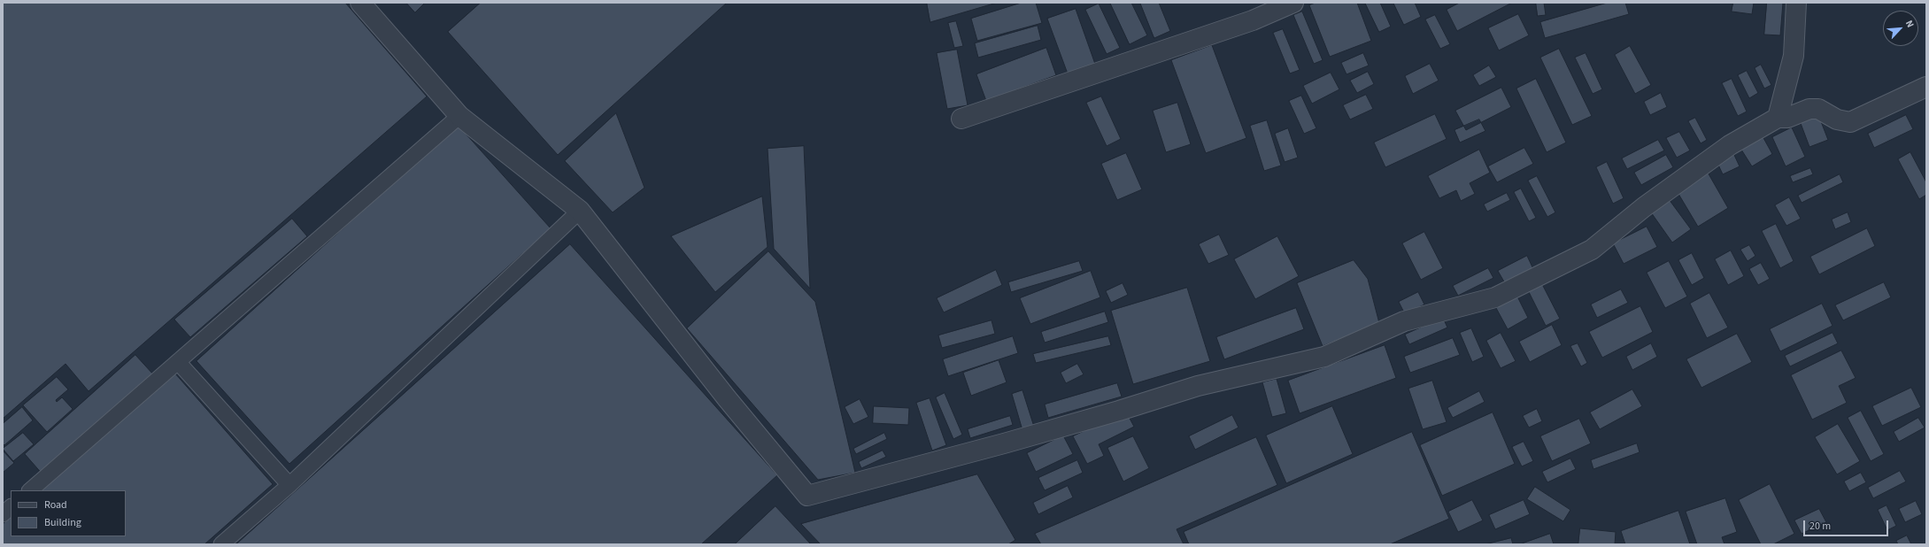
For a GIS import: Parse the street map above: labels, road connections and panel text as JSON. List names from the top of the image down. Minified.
{"legend":["Road","Building"],"scale_bar":"20 m","north":"top right"}
